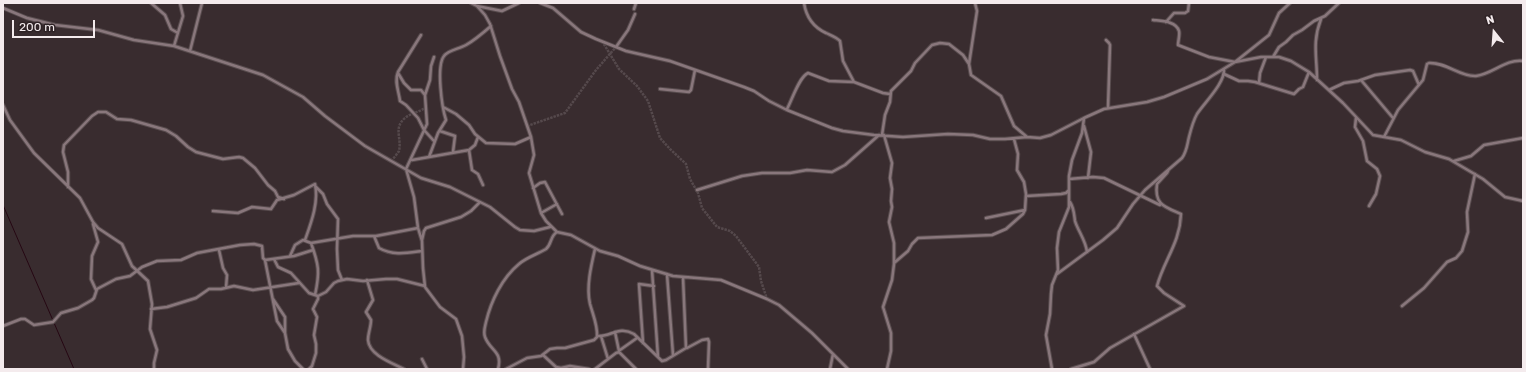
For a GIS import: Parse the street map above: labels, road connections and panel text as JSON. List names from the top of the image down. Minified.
{"scale_bar":"200 m","north":"top"}
